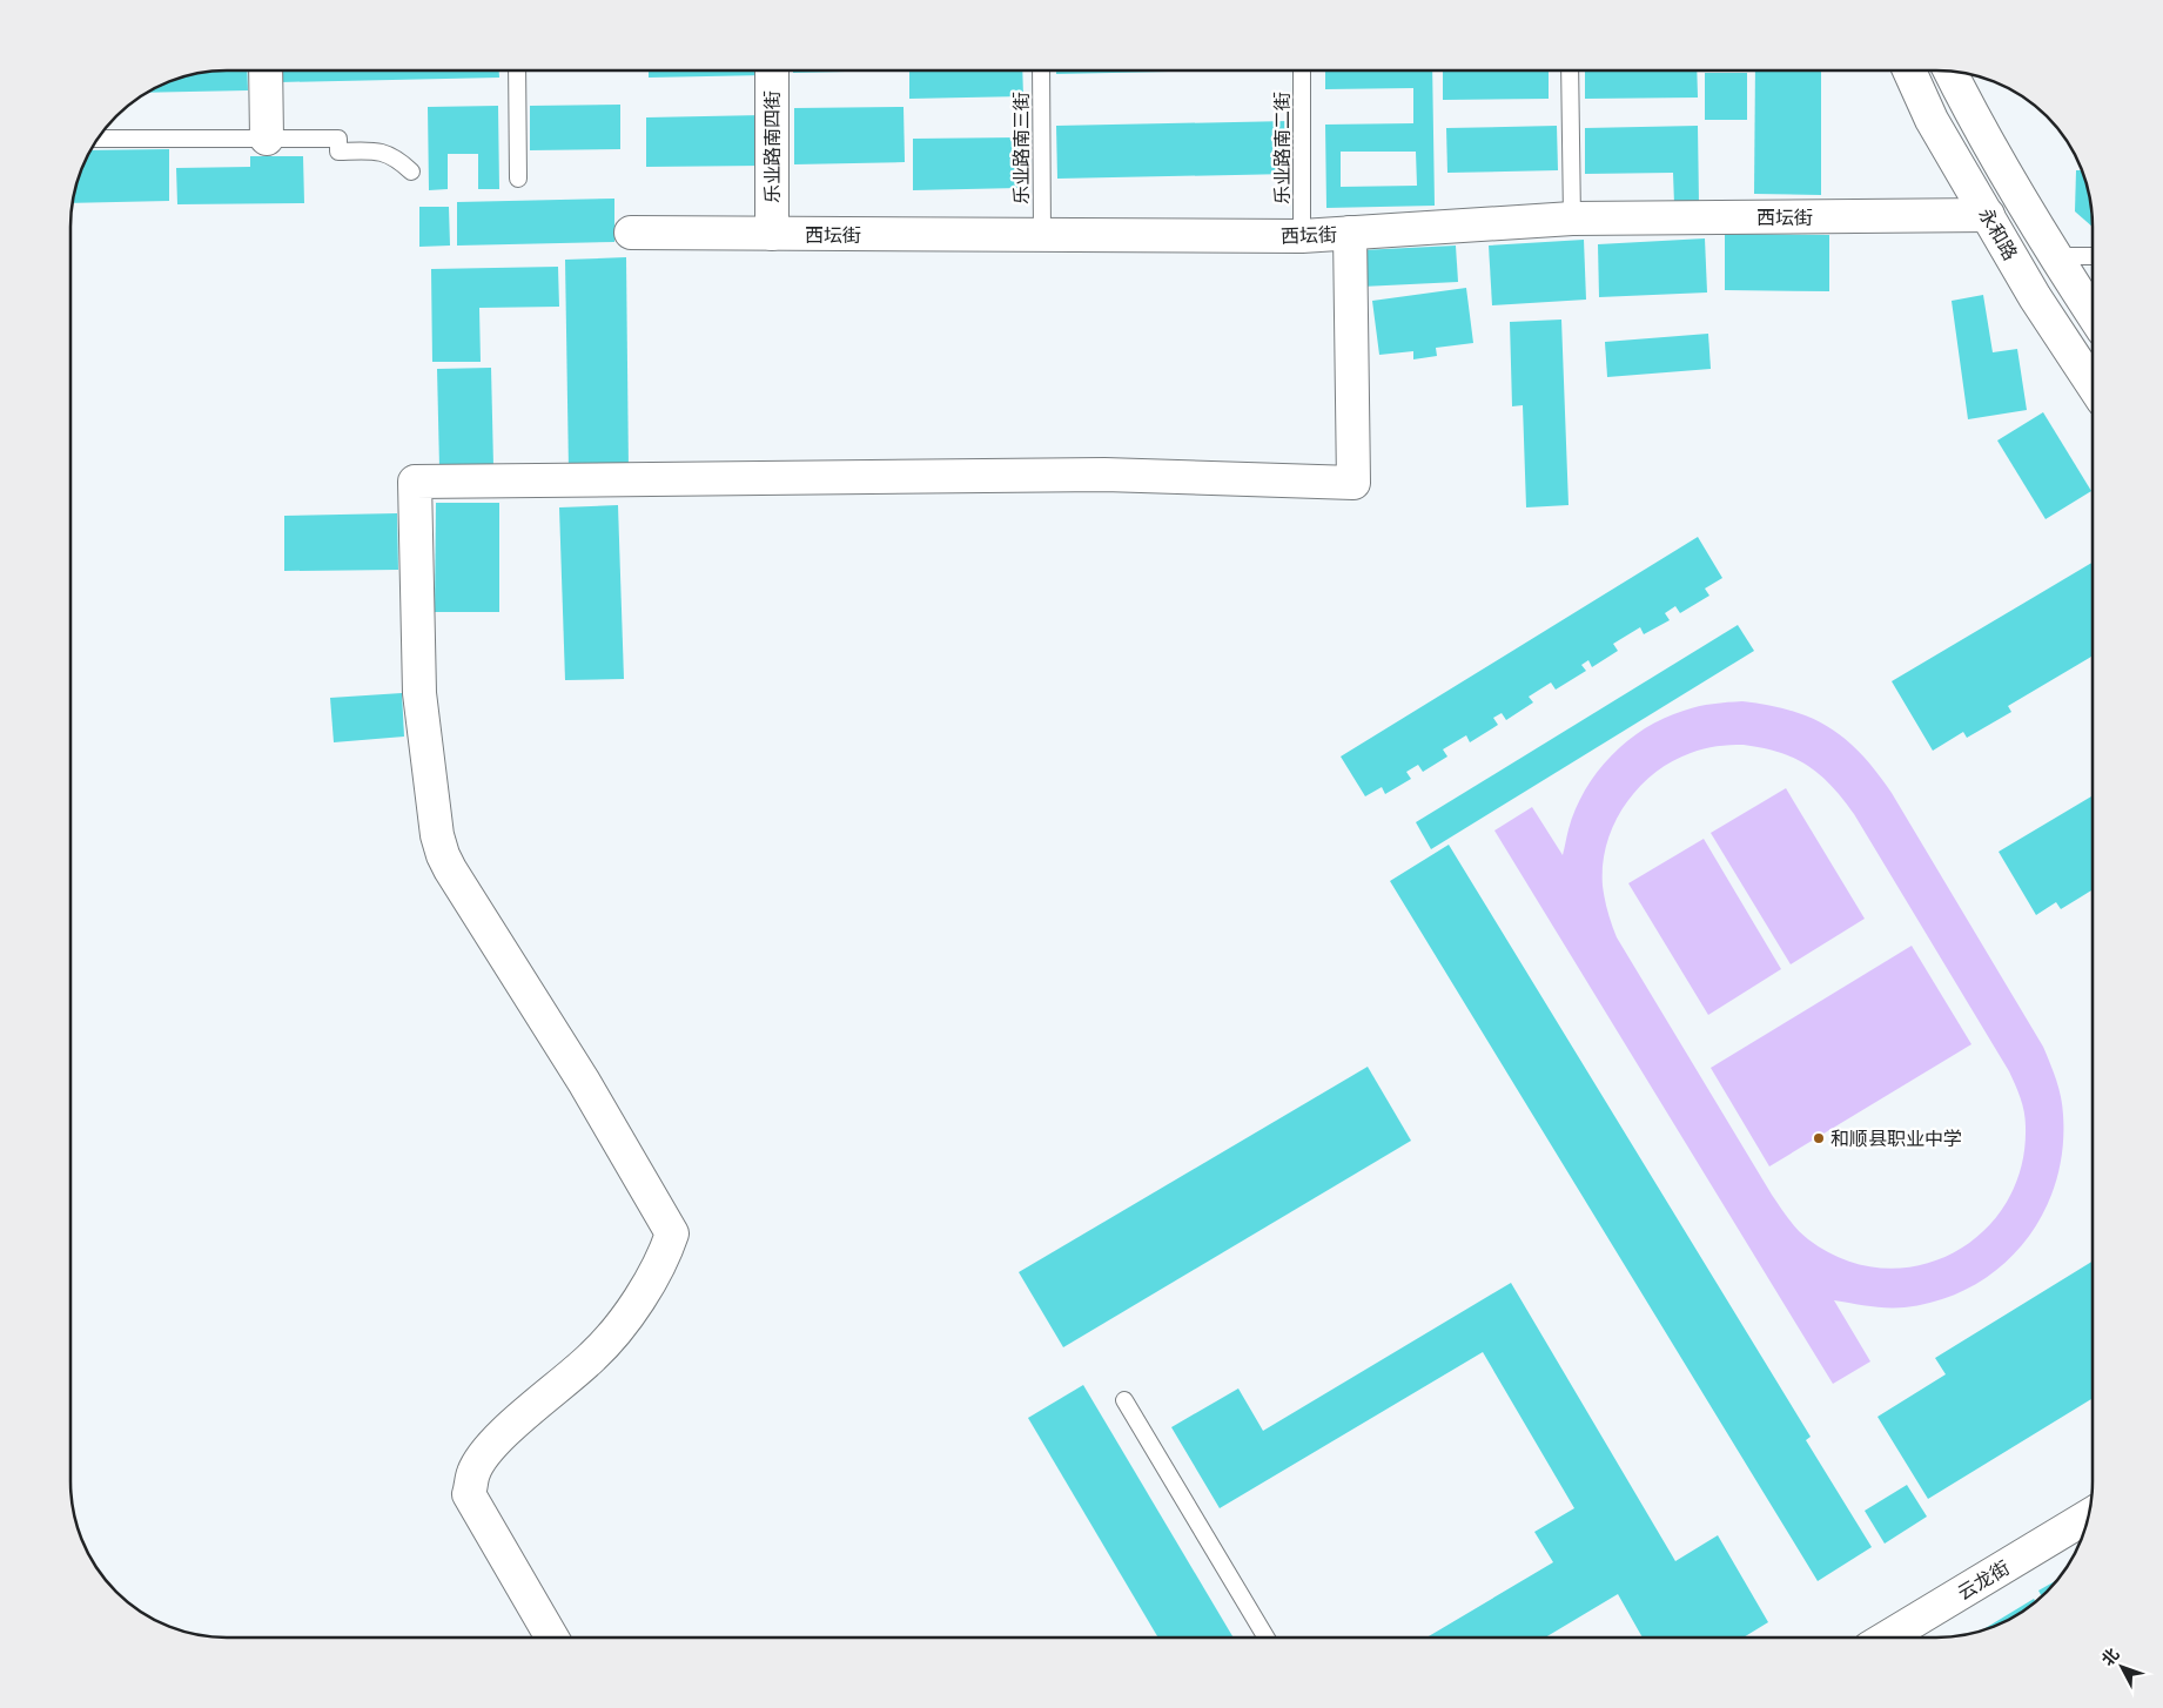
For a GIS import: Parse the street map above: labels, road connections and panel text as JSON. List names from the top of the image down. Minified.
{"streets":{"street":["乐业路南四街","西坛街","永和路","云龙街"],"lane":["乐业路南三街","乐业路南二街"]},"crossings":[["乐业路南四街","西坛街"],["乐业路南三街","西坛街"],["乐业路南二街","西坛街"],["西坛街","永和路"]],"places":["和顺县职业中学"],"north":"top left"}
